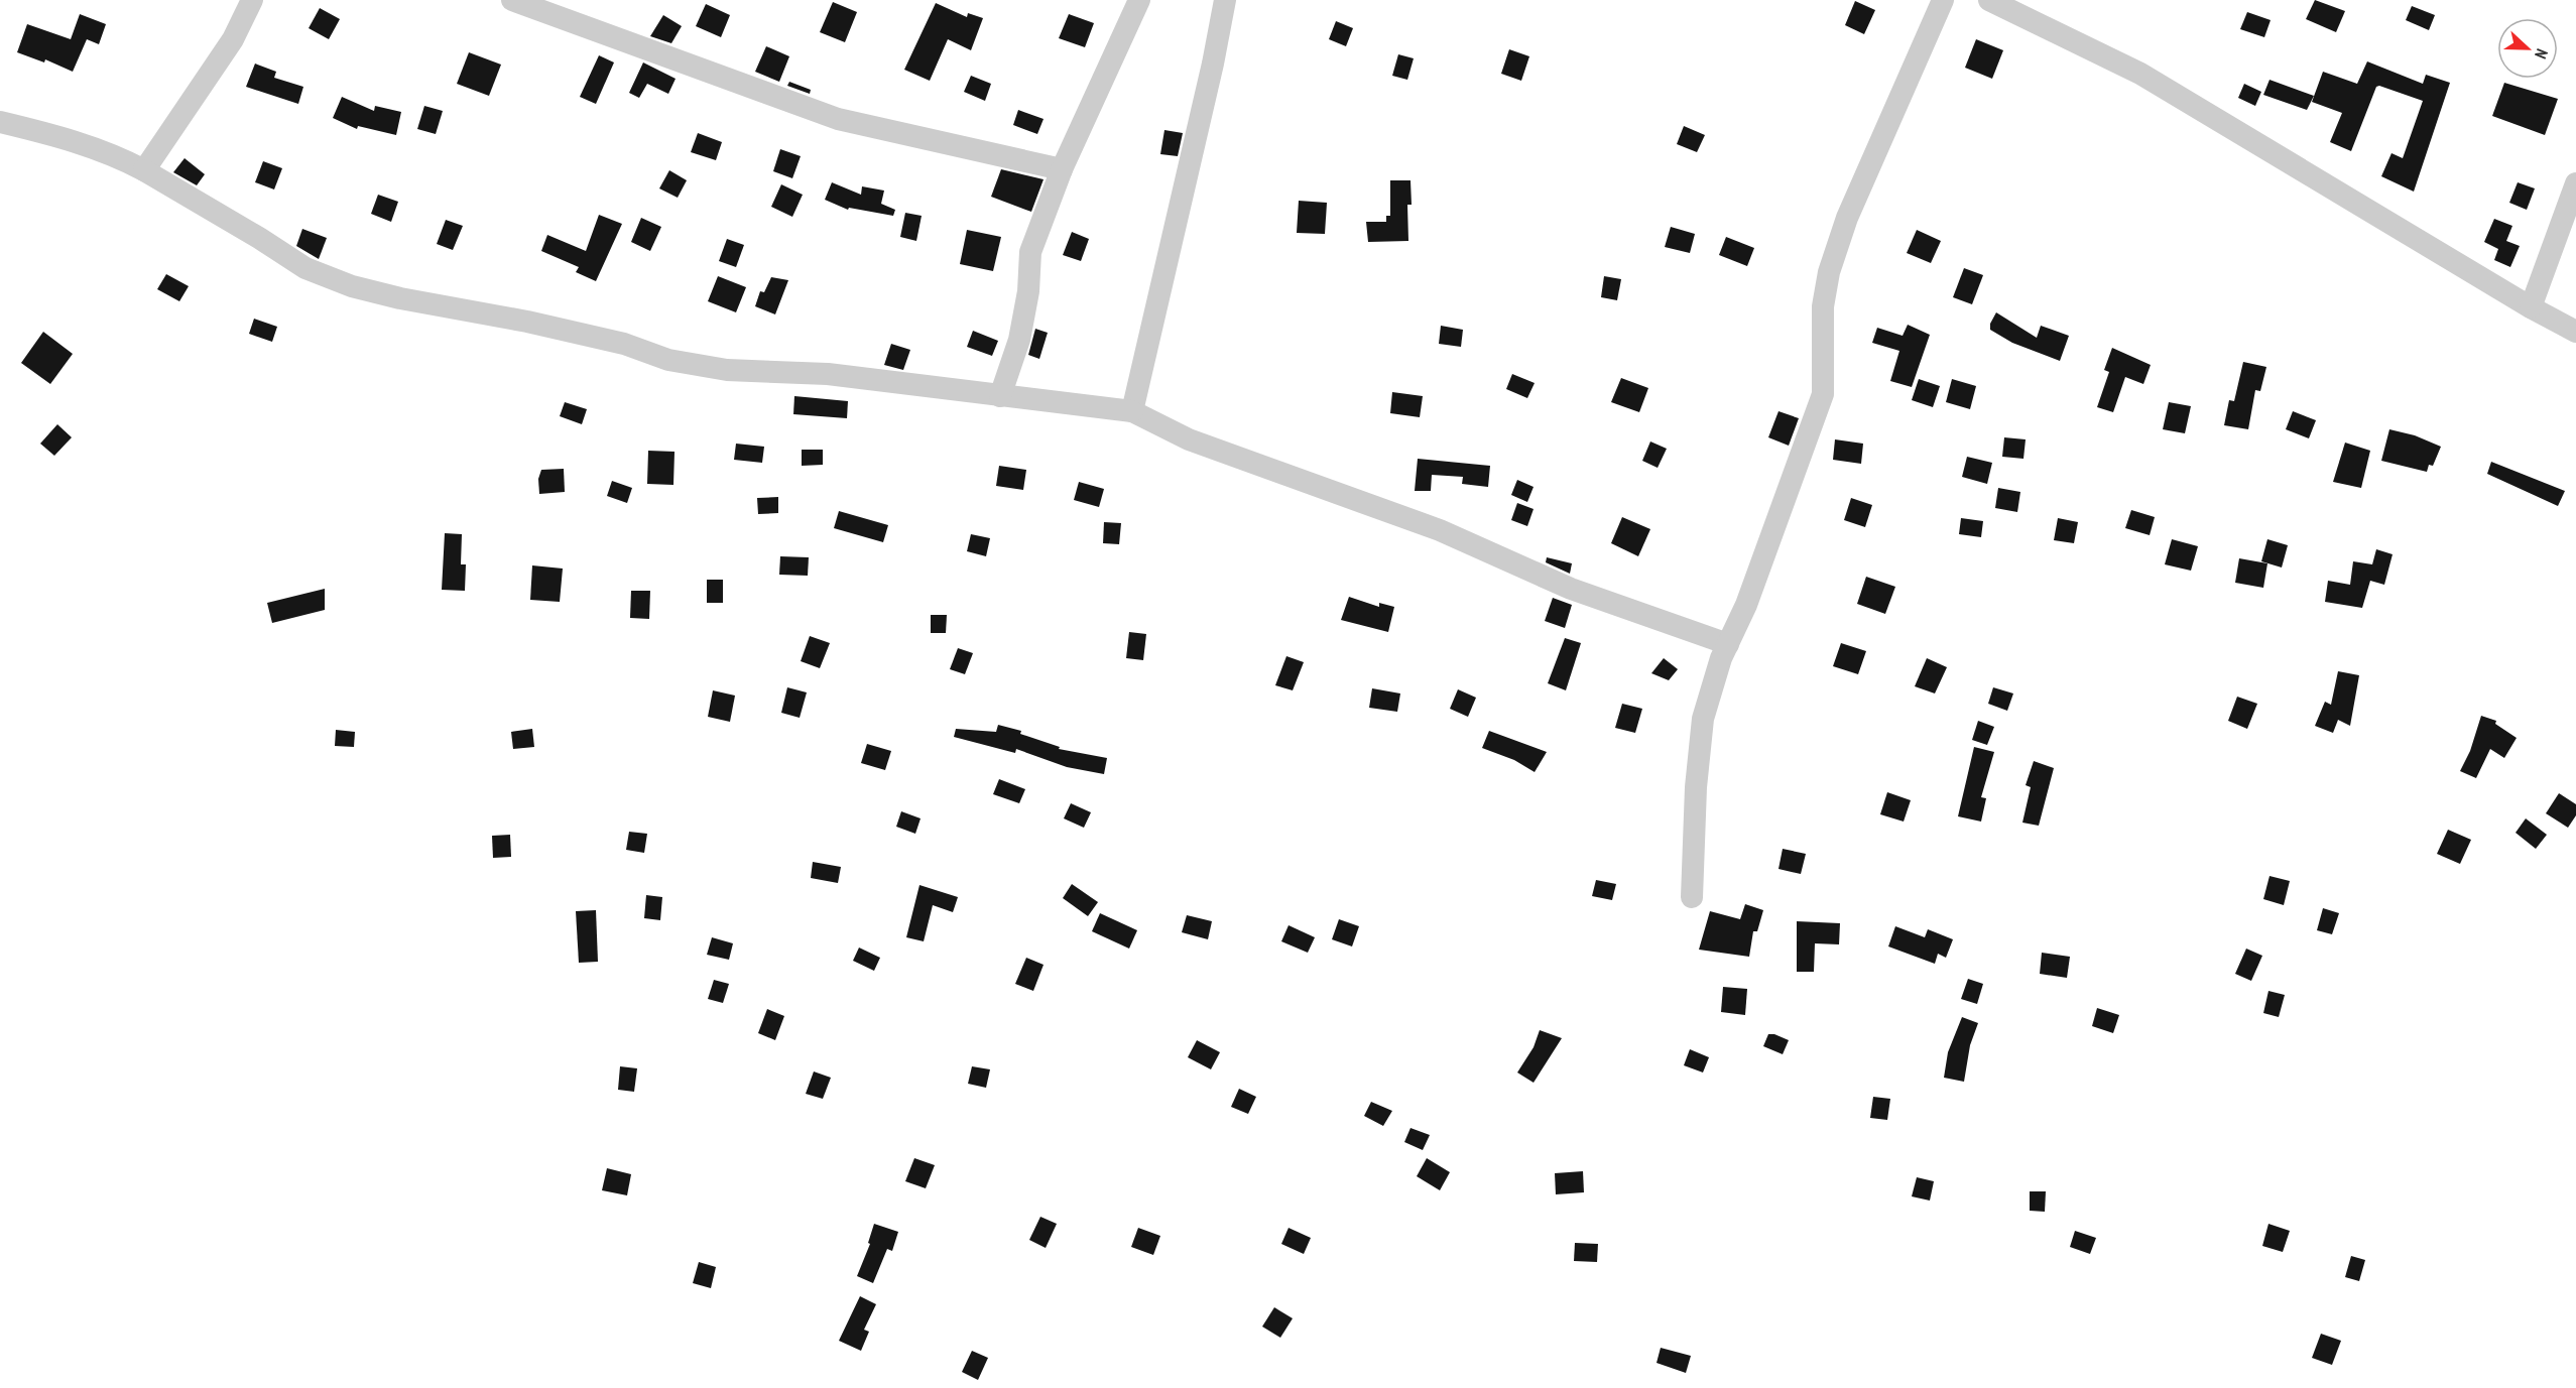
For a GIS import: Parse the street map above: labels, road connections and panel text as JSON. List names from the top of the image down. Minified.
{"north":"right"}
